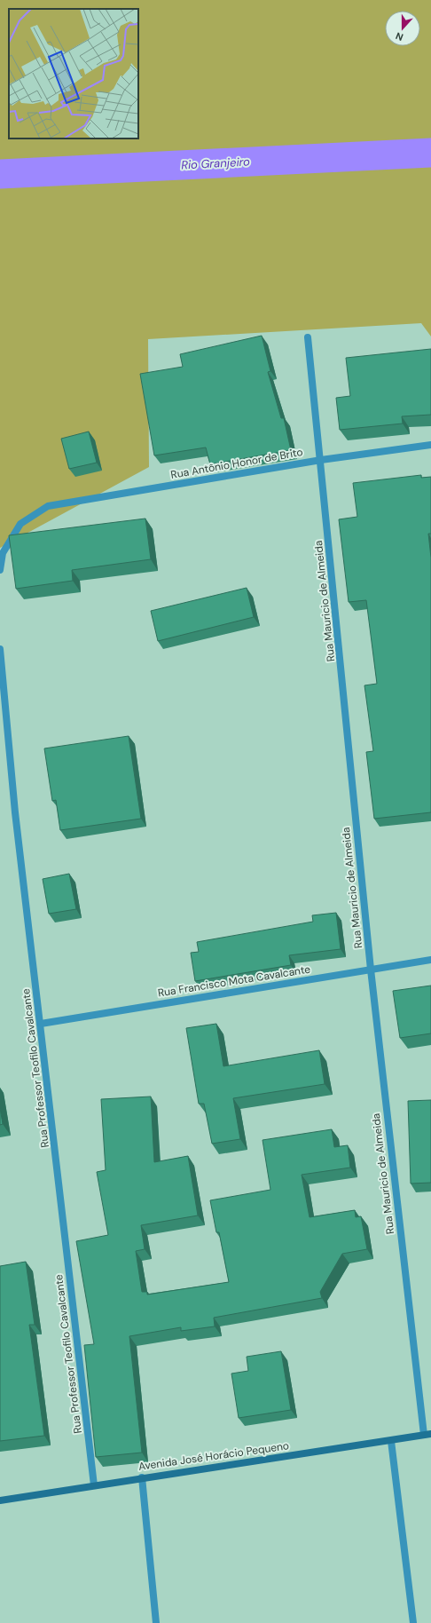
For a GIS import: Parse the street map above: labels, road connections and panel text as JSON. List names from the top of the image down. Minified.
{"streets":{"street":["Rua Antônio Honor de Brito","Rua Mauricio de Almeida","Rua Francisco Mota Cavalcante","Rua Professor Teofilo Cavalcante","Avenida José Horácio Pequeno"]},"crossings":[["Rua Antônio Honor de Brito","Rua Mauricio de Almeida"],["Rua Mauricio de Almeida","Rua Francisco Mota Cavalcante"],["Rua Mauricio de Almeida","Avenida José Horácio Pequeno"],["Rua Francisco Mota Cavalcante","Rua Professor Teofilo Cavalcante"],["Rua Professor Teofilo Cavalcante","Avenida José Horácio Pequeno"]],"water":["Rio Granjeiro"],"north":"bottom"}
